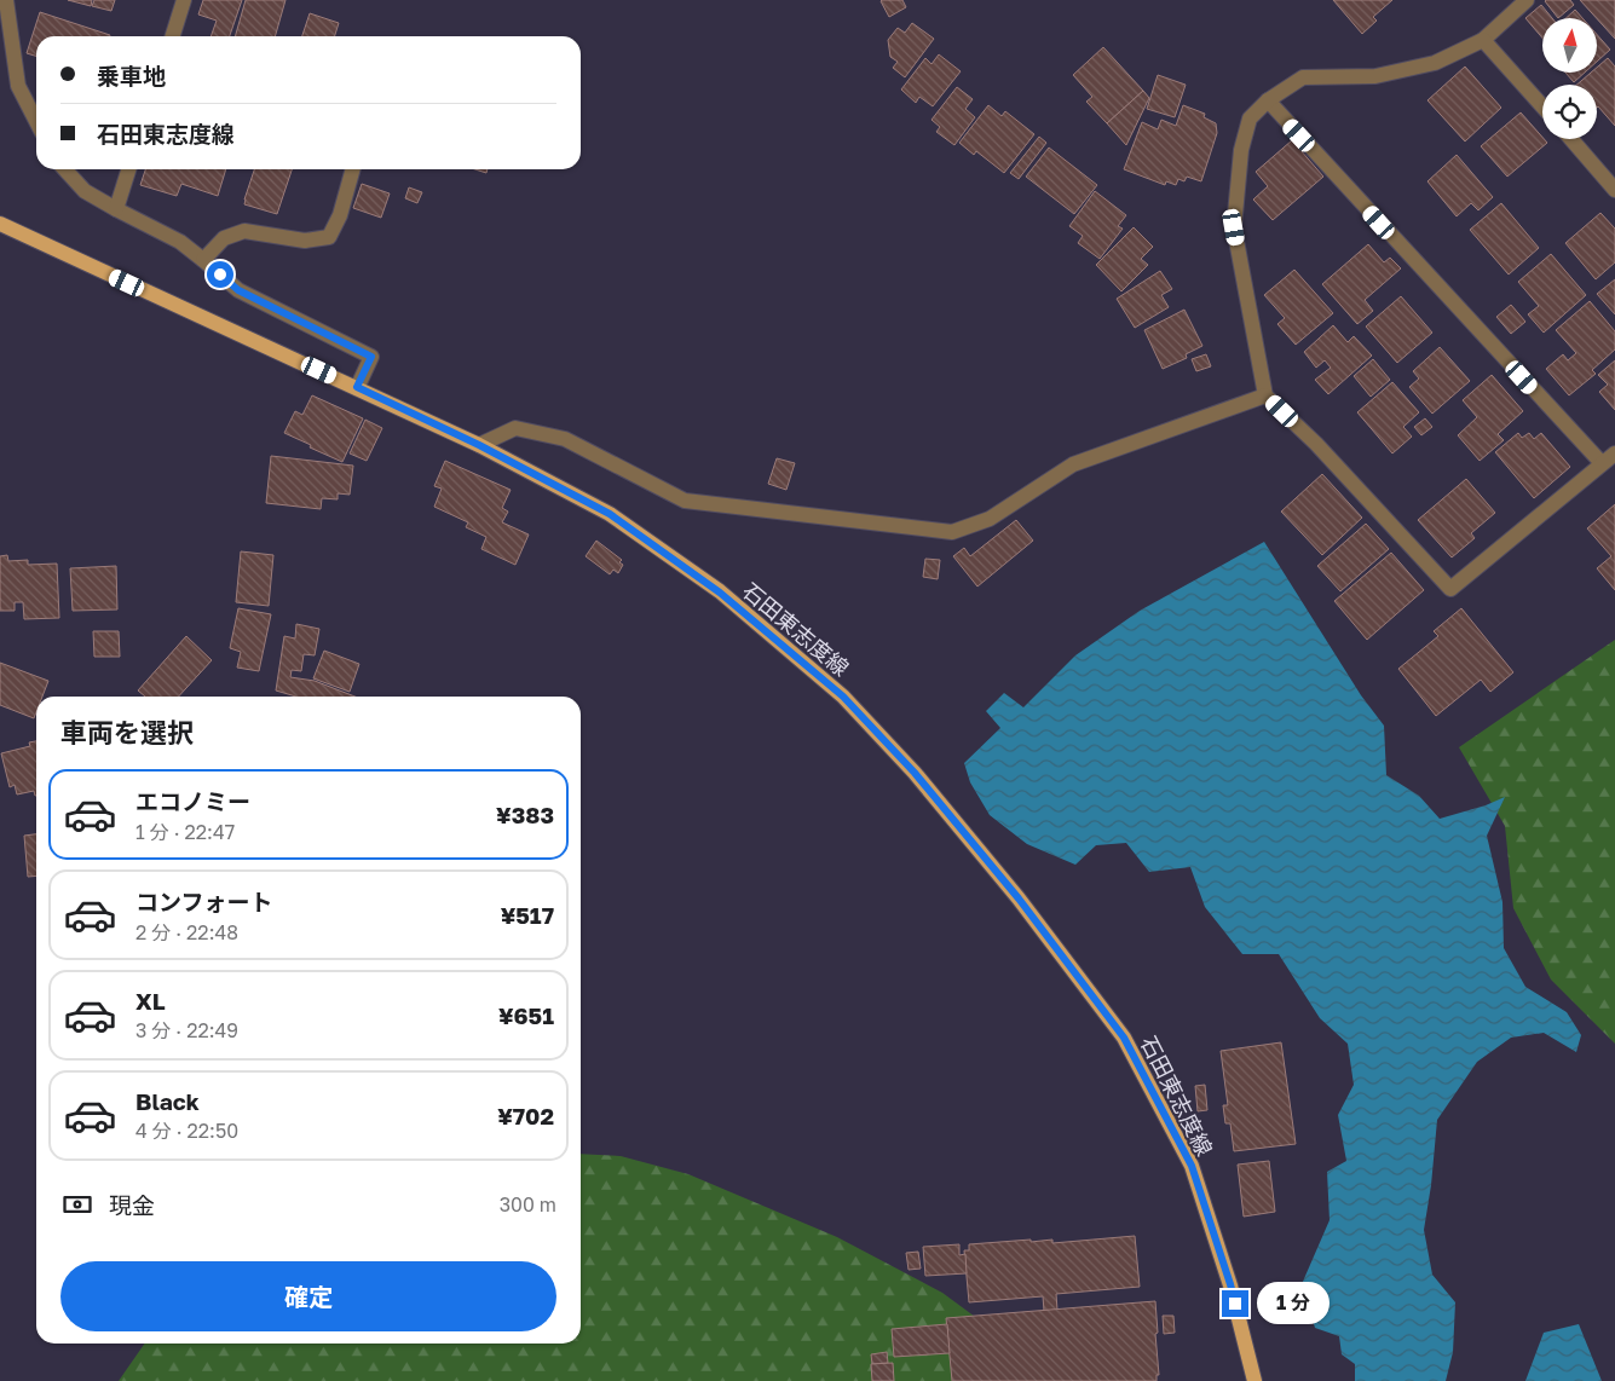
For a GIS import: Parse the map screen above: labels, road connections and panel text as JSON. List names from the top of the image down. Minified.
{"streets":{"main road":["石田東志度線"]},"north":"top","page":{"banner":["乗車地","石田東志度線"],"heading":"車両を選択","list":[{"name":"エコノミー","note":"1 分 · 22:47","value":"¥383"},{"name":"コンフォート","note":"2 分 · 22:48","value":"¥517"},{"name":"XL","note":"3 分 · 22:49","value":"¥651"},{"name":"Black","note":"4 分 · 22:50","value":"¥702"}],"pay":["現金","300 m"],"buttons":"確定","bubble":"1 分"}}
